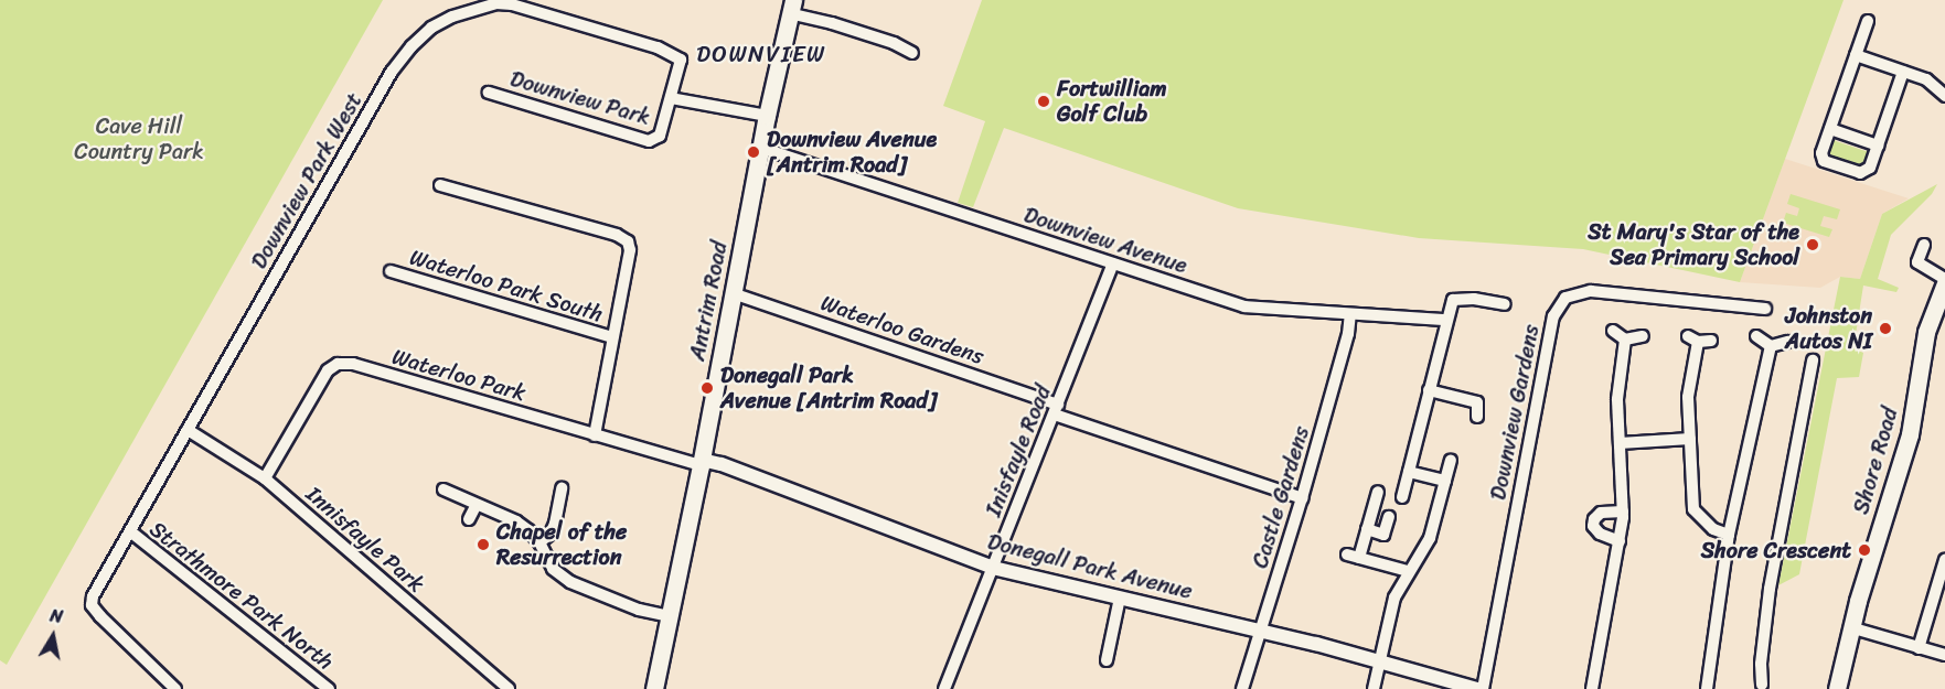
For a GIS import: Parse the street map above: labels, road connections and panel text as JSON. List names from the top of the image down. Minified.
{"streets":{"main road":["Antrim Road","Shore Road"],"street":["Downview Park","Downview Park West","Downview Avenue","Waterloo Park South","Waterloo Gardens","Waterloo Park","Downview Gardens","Inisfayle Road","Castle Gardens","Innisfayle Park","Donegall Park Avenue","Strathmore Park North"]},"crossings":[["Downview Park","Downview Park West"],["Downview Park","Antrim Road"],["Downview Park West","Innisfayle Park"],["Downview Park West","Strathmore Park North"],["Downview Avenue","Antrim Road"],["Downview Avenue","Inisfayle Road"],["Downview Avenue","Castle Gardens"],["Antrim Road","Waterloo Gardens"],["Antrim Road","Waterloo Park"],["Antrim Road","Donegall Park Avenue"],["Waterloo Gardens","Inisfayle Road"],["Waterloo Gardens","Castle Gardens"],["Waterloo Park","Innisfayle Park"],["Waterloo Park","Donegall Park Avenue"],["Inisfayle Road","Donegall Park Avenue"],["Castle Gardens","Donegall Park Avenue"]],"districts":["DOWNVIEW"],"parks":["Cave Hill Country Park"],"places":["Fortwilliam Golf Club","Downview Avenue [Antrim Road]","St Mary's Star of the Sea Primary School","Johnston Autos NI","Donegall Park Avenue [Antrim Road]","Chapel of the Resurrection","Shore Crescent"],"north":"top"}
